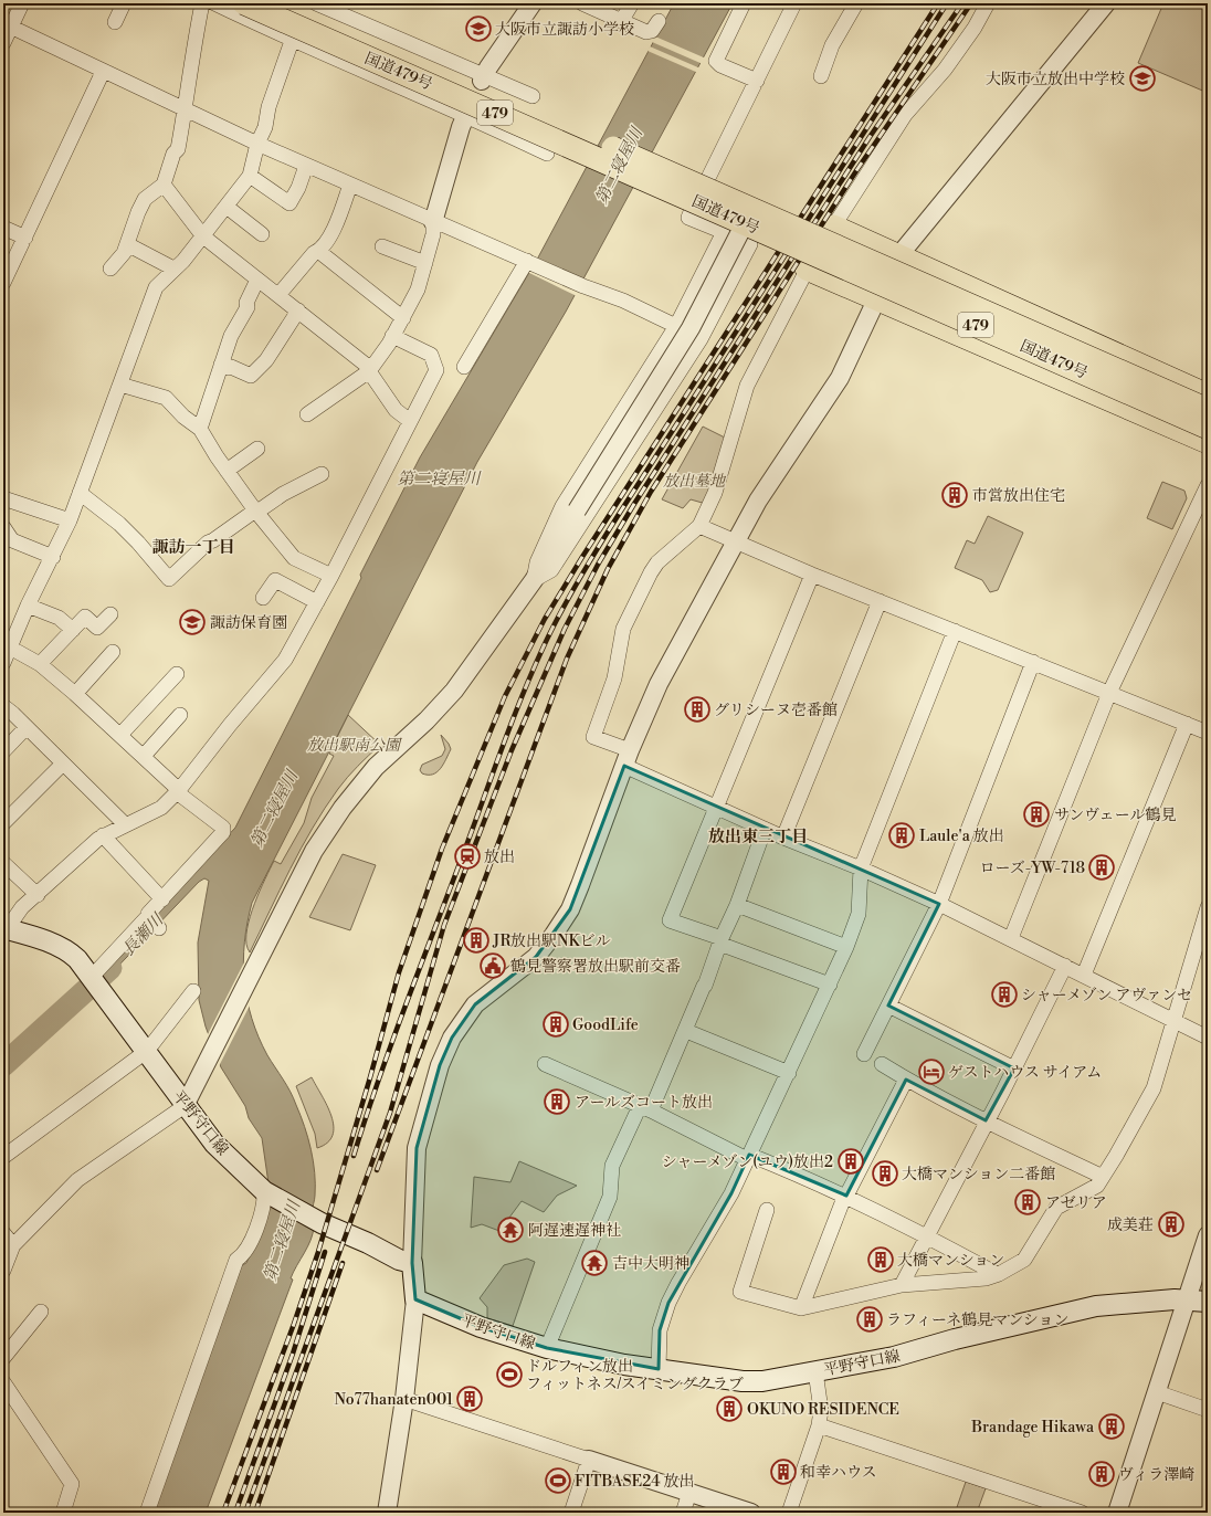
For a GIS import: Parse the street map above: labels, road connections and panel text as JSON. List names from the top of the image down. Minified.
{"streets":{"highway":["国道479号","479"],"main road":["平野守口線"]},"districts":["諏訪一丁目","放出東三丁目"],"water":["第二寝屋川","長瀬川"],"parks":["放出墓地","放出駅南公園"],"places":{"school or university":["大阪市立諏訪小学校","大阪市立放出中学校","諏訪保育園"],"building":["市営放出住宅","グリシーヌ壱番館","サンヴェール鶴見","Laule'a 放出","ローズ-YW-718","JR放出駅NKビル","シャーメゾン アヴァンセ","GoodLife","アールズコート放出","シャーメゾン(ユウ)放出2","大橋マンション二番館","アゼリア","成美荘","大橋マンション","ラフィーネ鶴見マンション","No77hanaten001","OKUNO RESIDENCE","Brandage Hikawa","和幸ハウス","ヴィラ澤崎"],"station":["放出"],"public building":["鶴見警察署放出駅前交番"],"hotel":["ゲストハウス サイアム"],"temple":["阿遅速遅神社","吉中大明神"],"sports":["ドルフィン放出 フィットネス/スイミングクラブ","FITBASE24 放出"]}}
